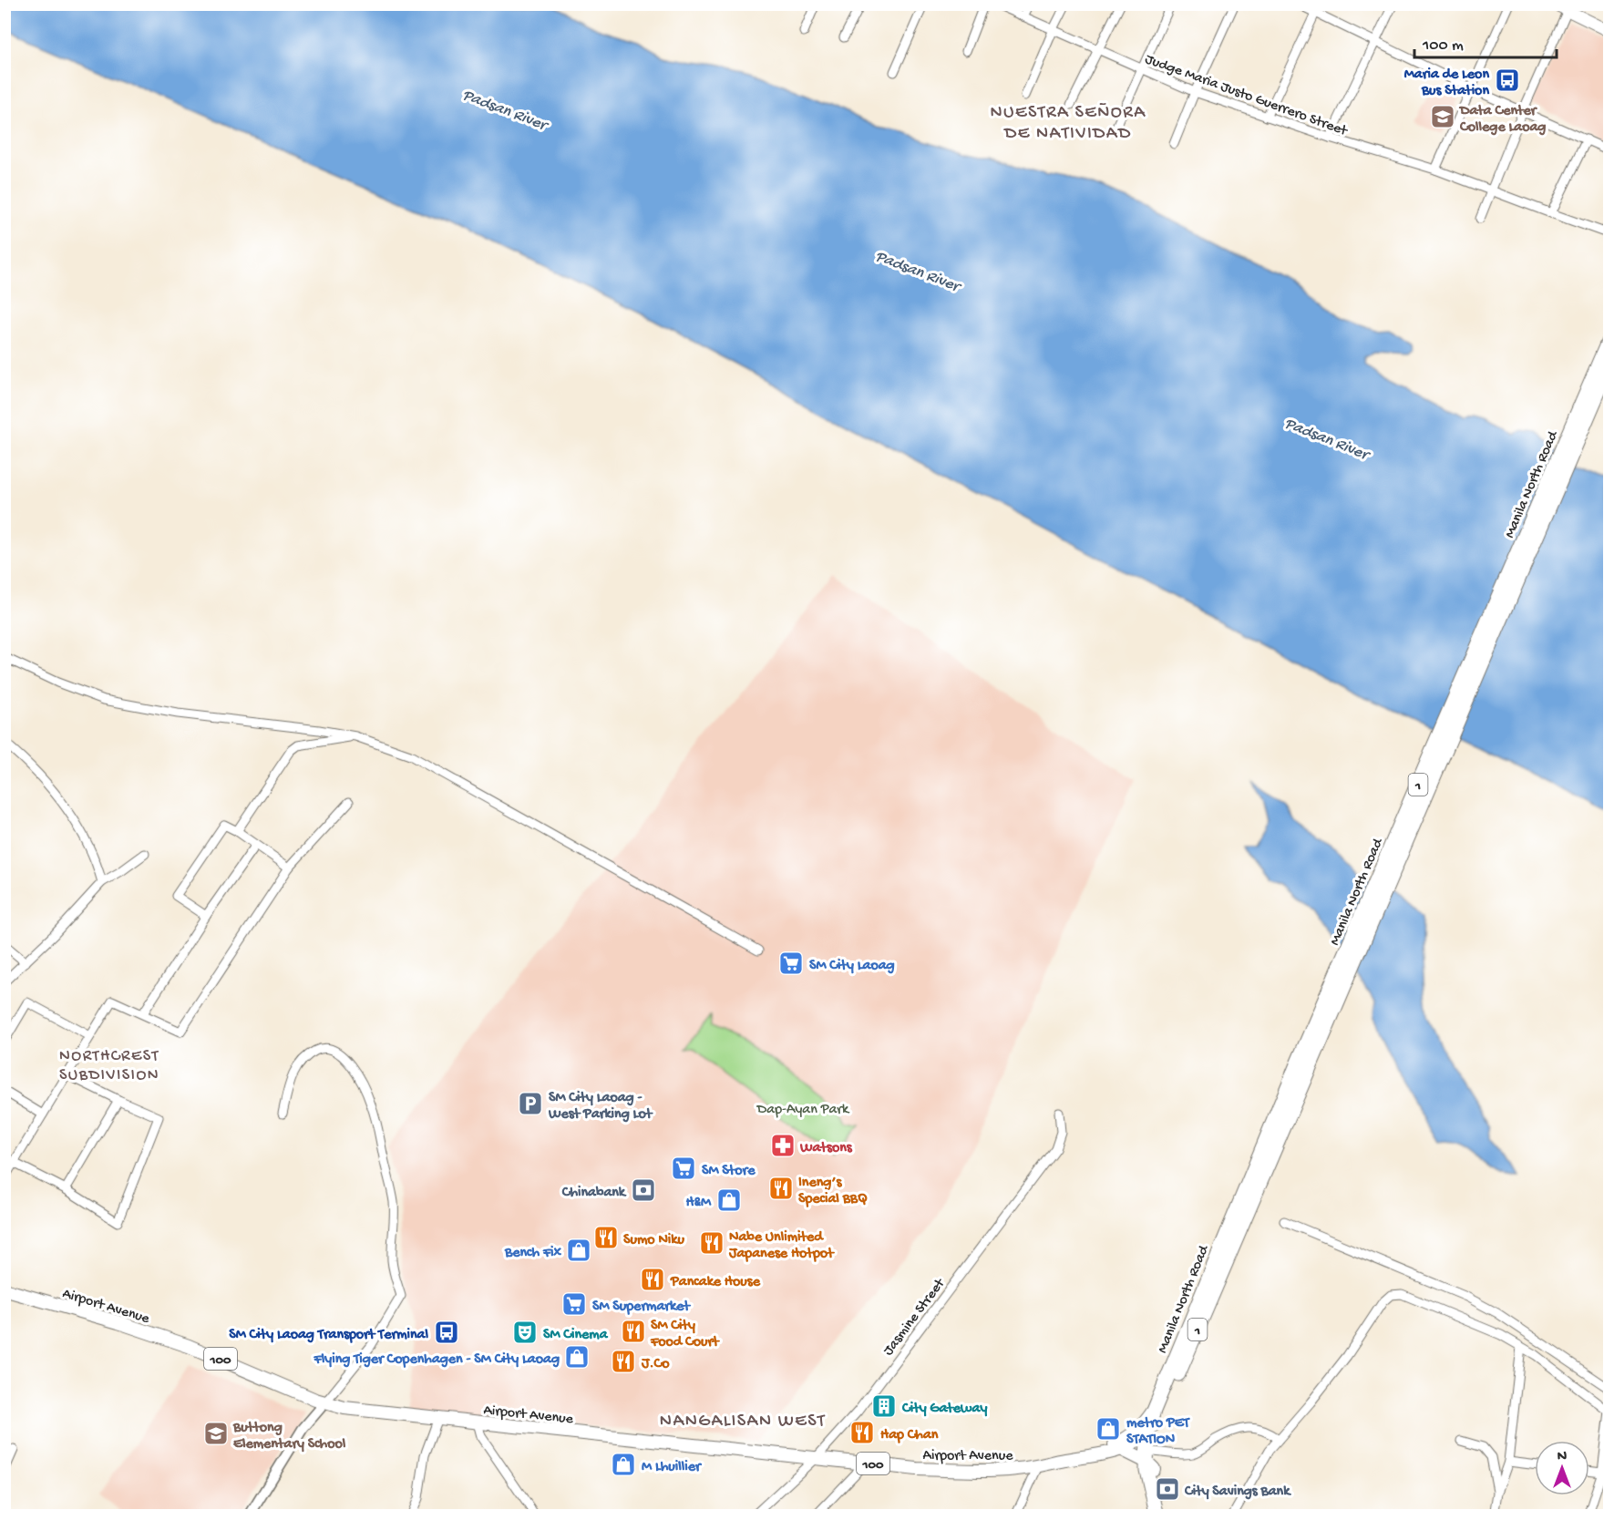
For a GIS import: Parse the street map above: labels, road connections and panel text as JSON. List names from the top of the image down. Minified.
{"streets":{"highway":["Manila North Road","1"],"main road":["Airport Avenue","100"],"street":["Judge Maria Justo Guerrero Street","Jasmine Street"]},"crossings":[["Manila North Road","Airport Avenue"],["Airport Avenue","Jasmine Street"]],"districts":["NUESTRA SEÑORA DE NATIVIDAD","NORTHCREST SUBDIVISION","NANGALISAN WEST"],"water":["Padsan River"],"parks":["Dap-Ayan Park"],"places":{"bus stop":["Maria de Leon Bus Station","SM City Laoag Transport Terminal"],"school or university":["Data Center College Laoag","Buttong Elementary School"],"supermarket":["SM City Laoag","SM Store","SM Supermarket"],"parking":["SM City Laoag - West Parking Lot"],"pharmacy":["Watsons"],"restaurant":["Ineng’s Special BBQ","Sumo Niku","Nabe Unlimited Japanese Hotpot","Pancake House","SM City Food Court","J.Co","Hap Chan"],"bank":["Chinabank","City Savings Bank"],"shop":["H&M","Bench Fix","Flying Tiger Copenhagen - SM City Laoag","metro PET STATION","M Lhuillier"],"theatre":["SM Cinema"],"building":["City Gateway"]},"scale_bar":"100 m","north":"top"}
